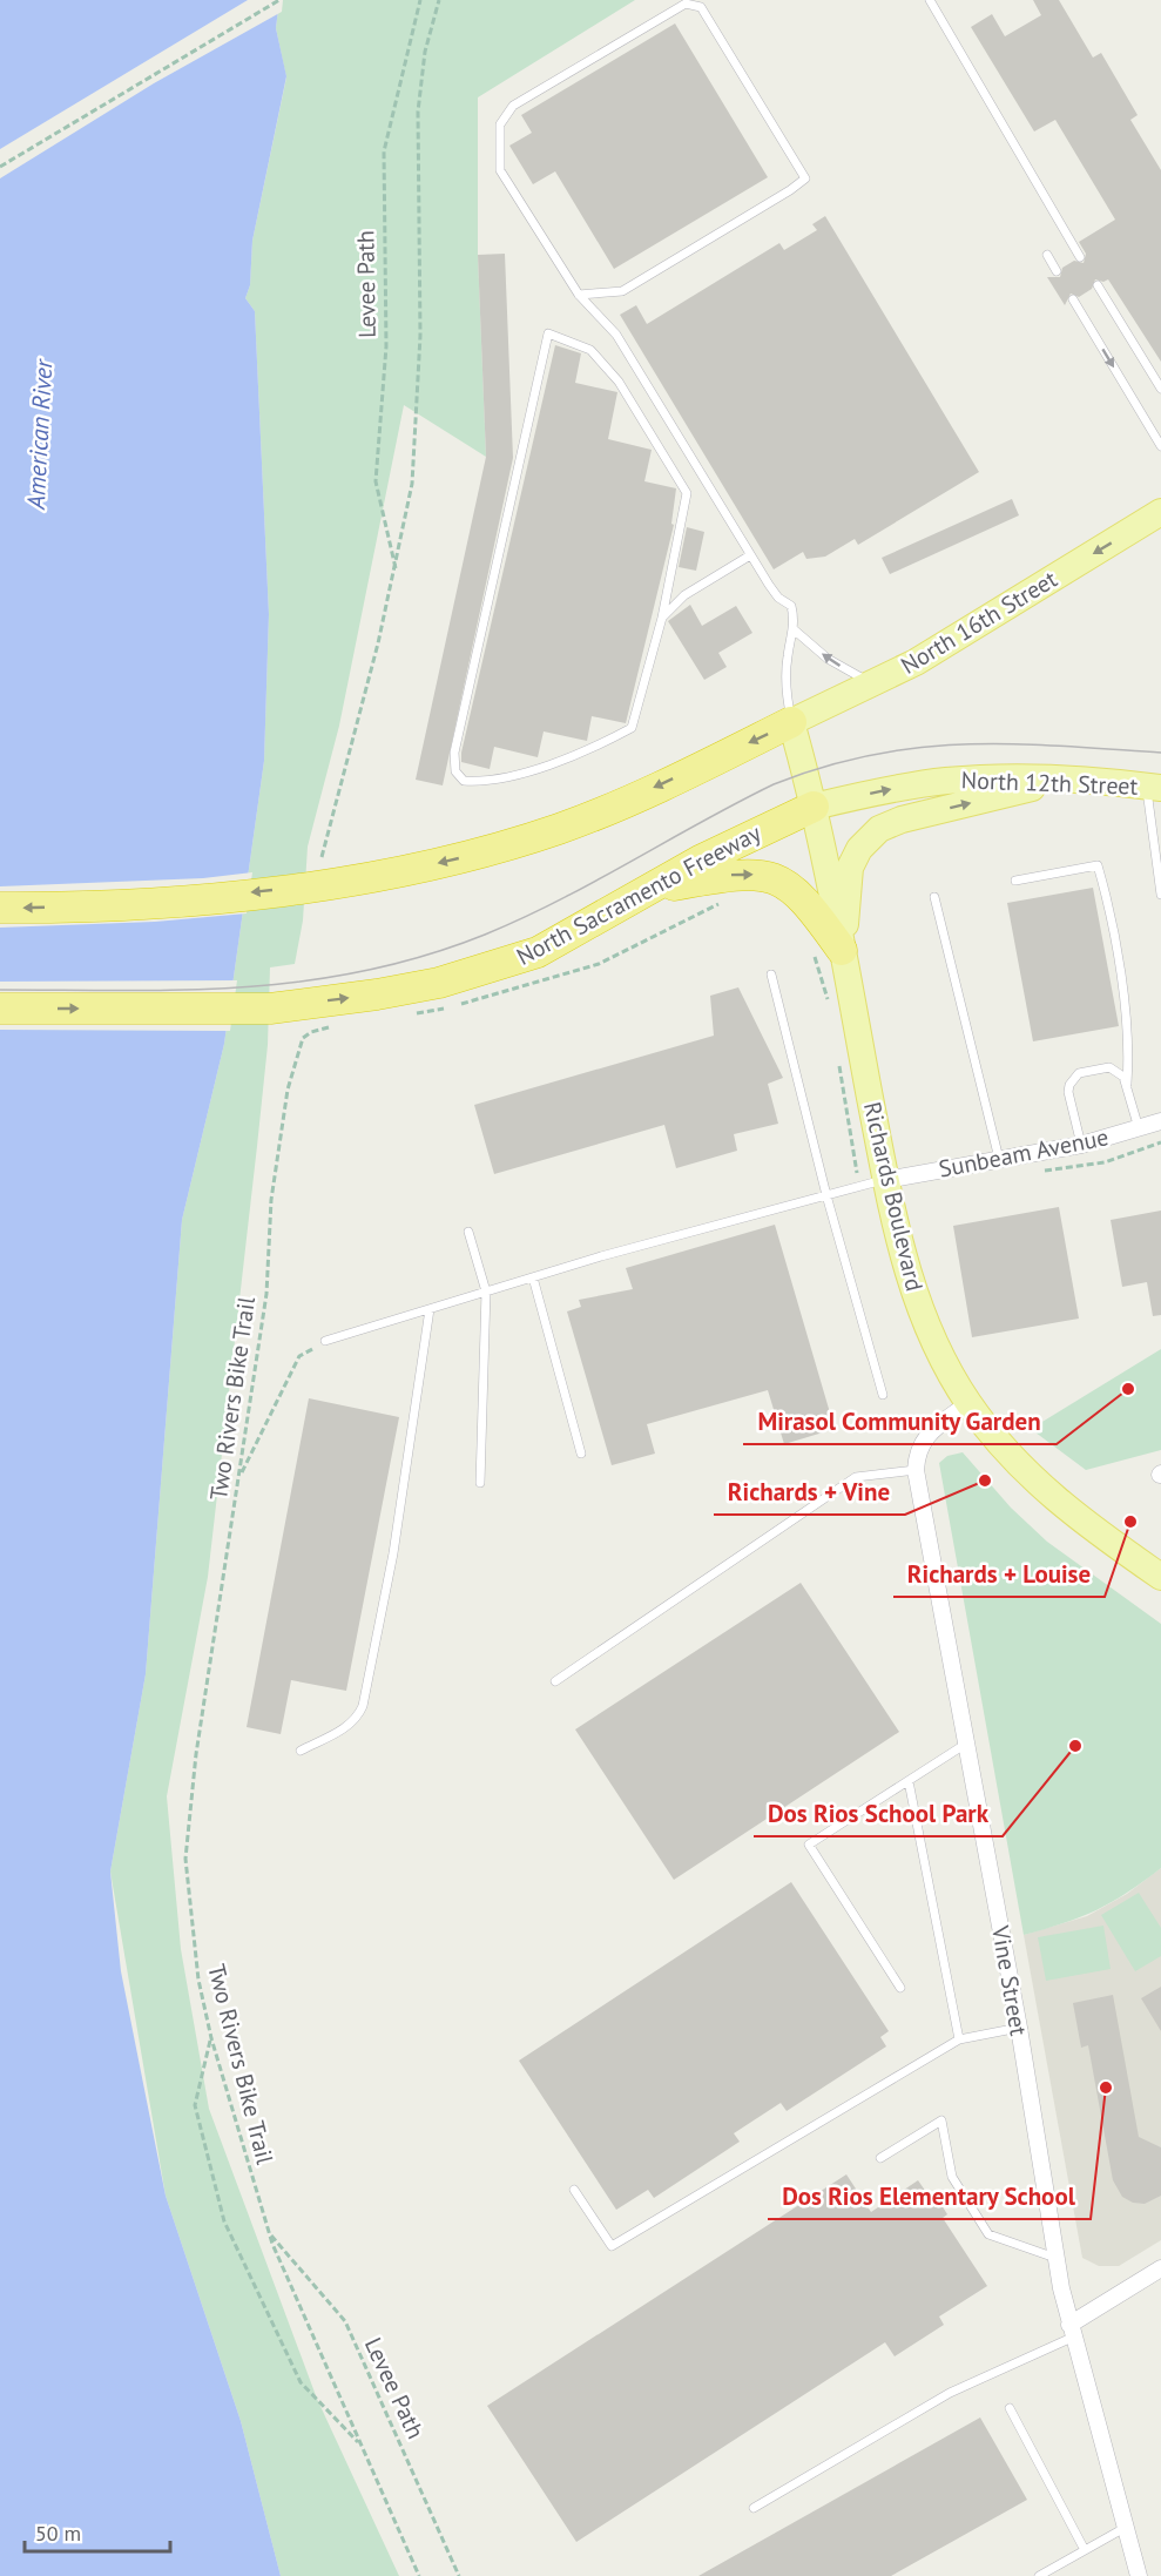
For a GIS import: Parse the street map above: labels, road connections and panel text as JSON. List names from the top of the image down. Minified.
{"streets":{"highway":["North Sacramento Freeway"],"main road":["North 16th Street","North 12th Street","Richards Boulevard"],"street":["Sunbeam Avenue","Vine Street"],"path":["Levee Path","Two Rivers Bike Trail"]},"crossings":[["Levee Path","Two Rivers Bike Trail"],["North 16th Street","Richards Boulevard"],["North 12th Street","North Sacramento Freeway"],["North 12th Street","Richards Boulevard"],["North Sacramento Freeway","Richards Boulevard"],["Sunbeam Avenue","Richards Boulevard"],["Richards Boulevard","Vine Street"]],"one_way":["North 16th Street","North 12th Street"],"water":["American River"],"places":["Mirasol Community Garden","Richards + Vine","Richards + Louise","Dos Rios School Park","Dos Rios Elementary School"],"scale_bar":"50 m"}
